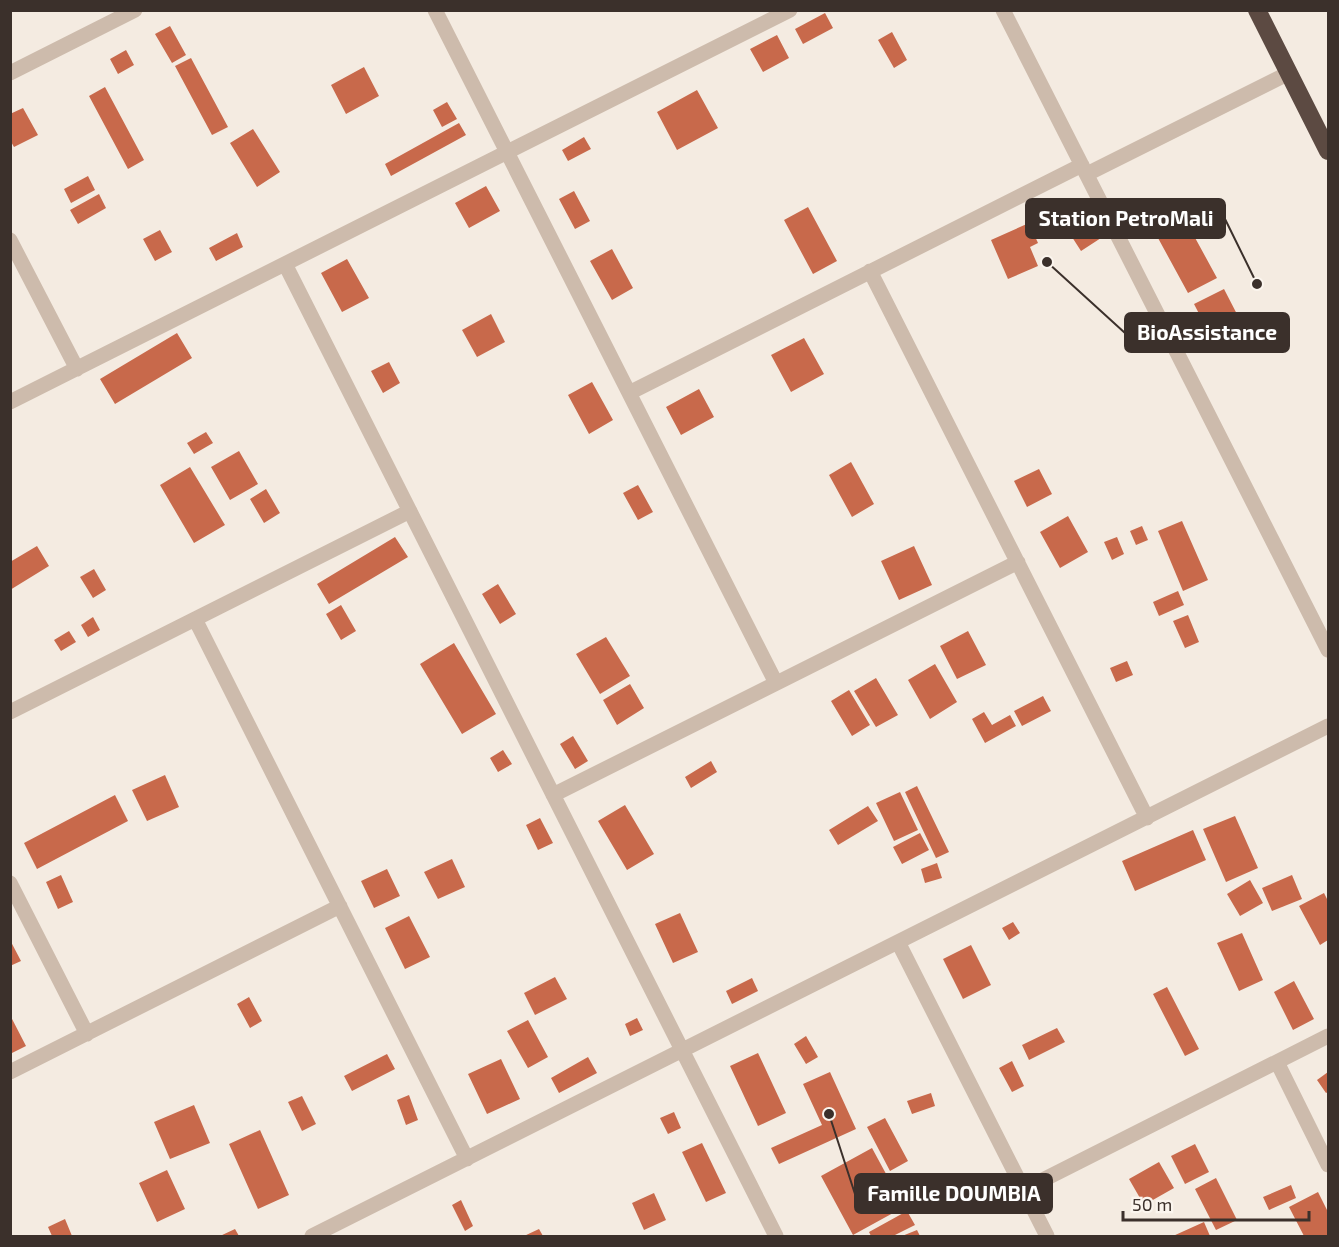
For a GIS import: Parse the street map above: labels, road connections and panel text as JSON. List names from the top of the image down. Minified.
{"places":["BioAssistance","Station PetroMali","Famille DOUMBIA"],"scale_bar":"50 m"}
